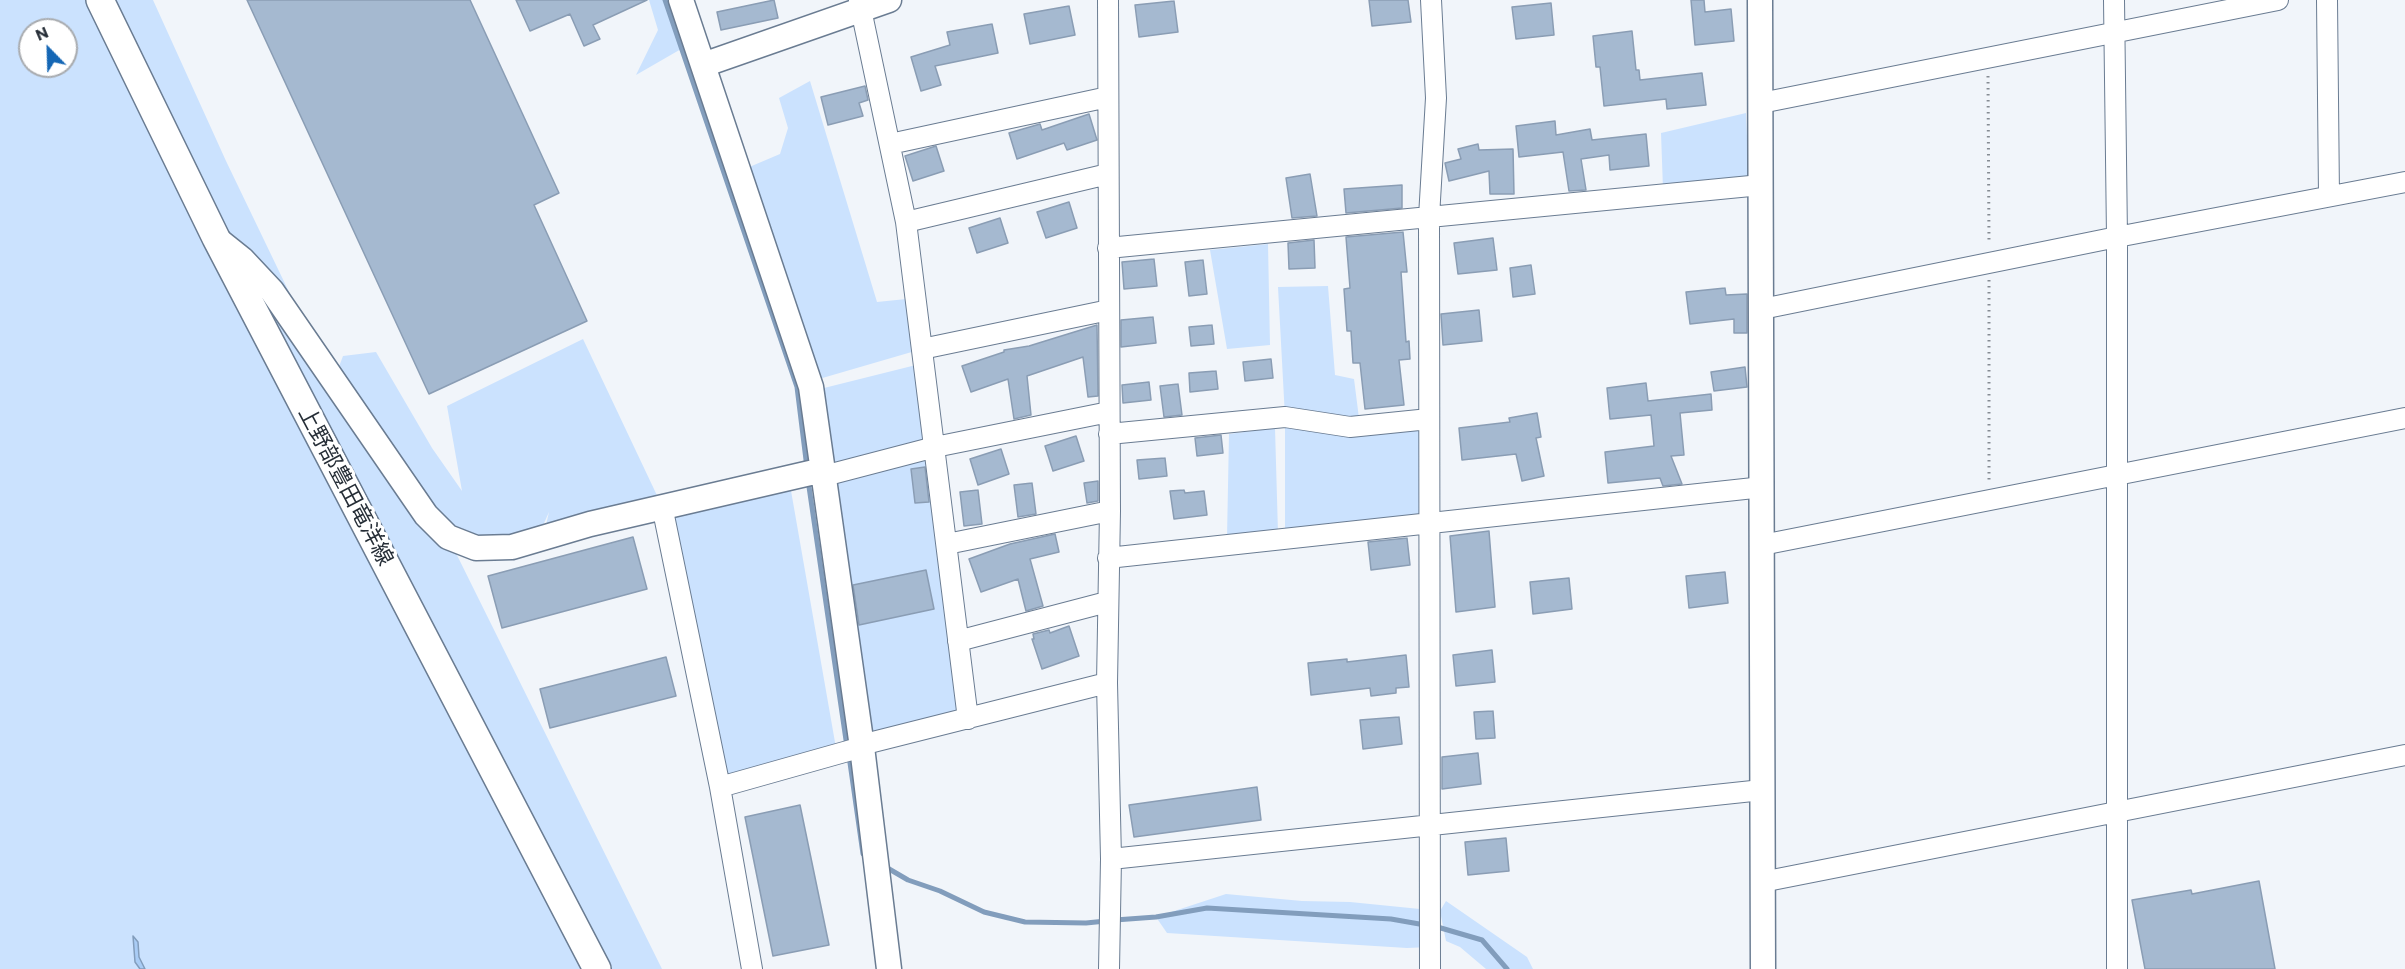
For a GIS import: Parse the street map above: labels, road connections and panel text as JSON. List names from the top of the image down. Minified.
{"streets":{"main road":["上野部豊田竜洋線"]},"north":"top left"}
